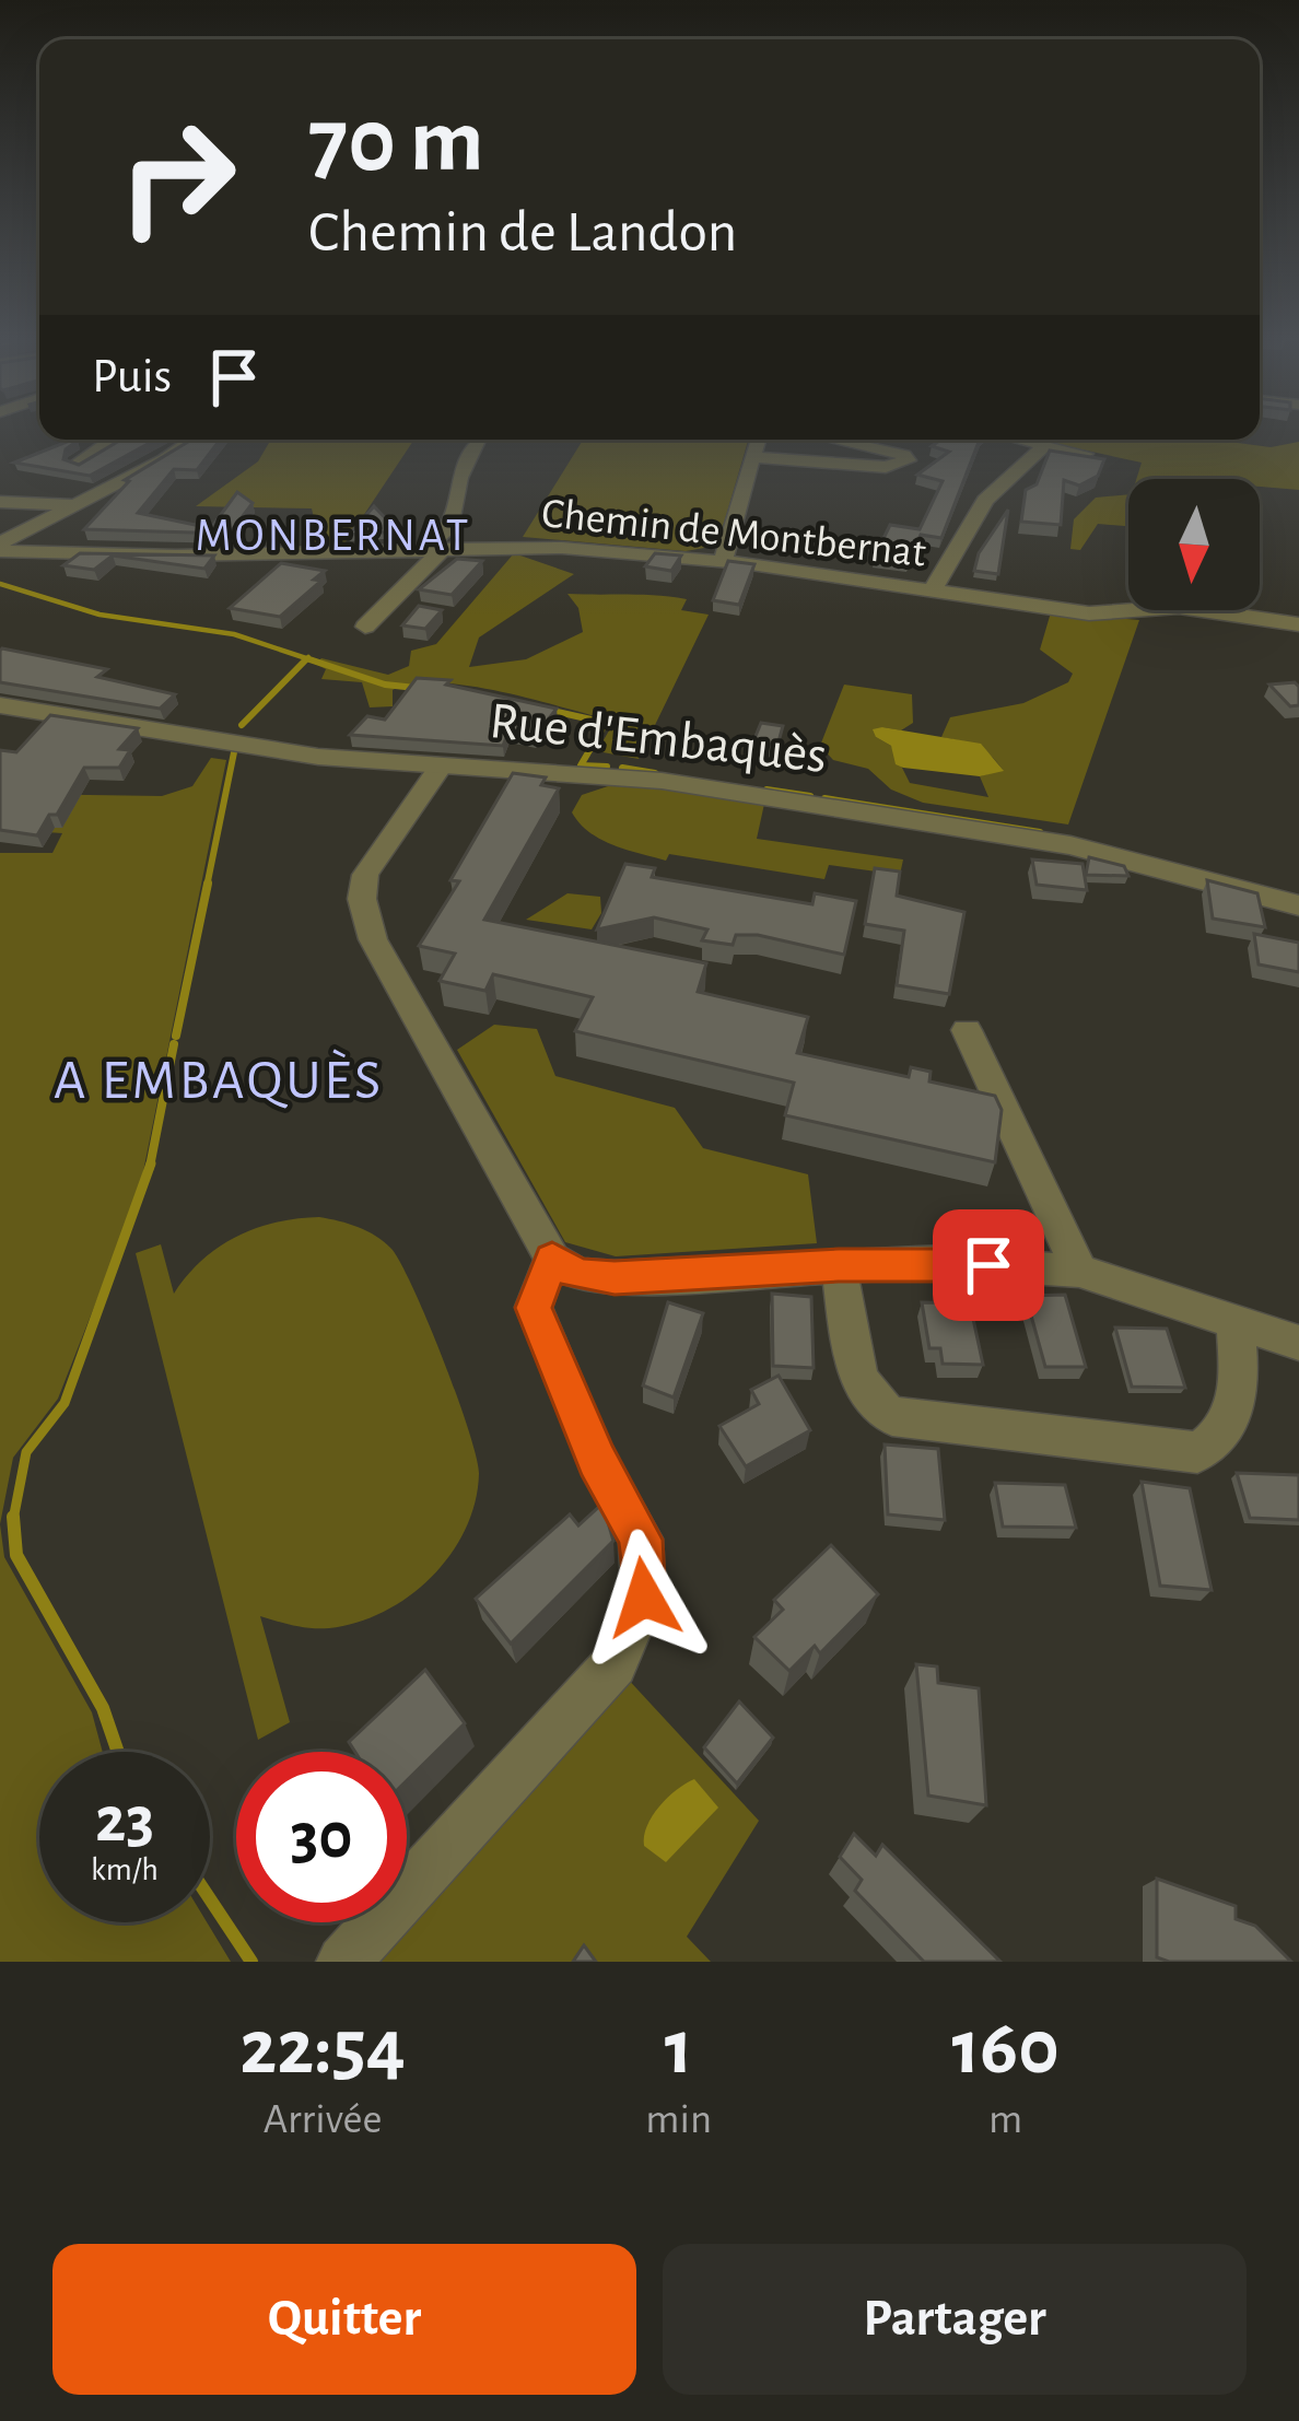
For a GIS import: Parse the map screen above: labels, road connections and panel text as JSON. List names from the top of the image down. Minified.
{"streets":{"street":["Chemin de Montbernat","Rue d'Embaquès"]},"districts":["MONBERNAT","A EMBAQUÈS"],"north":"bottom","page":{"turn":["70 m","Chemin de Landon"],"then":"Puis","speed":"23 km/h","limit":"30","eta":["22:54","Arrivée","1","min","160","m"],"buttons":["Quitter","Partager"]}}
